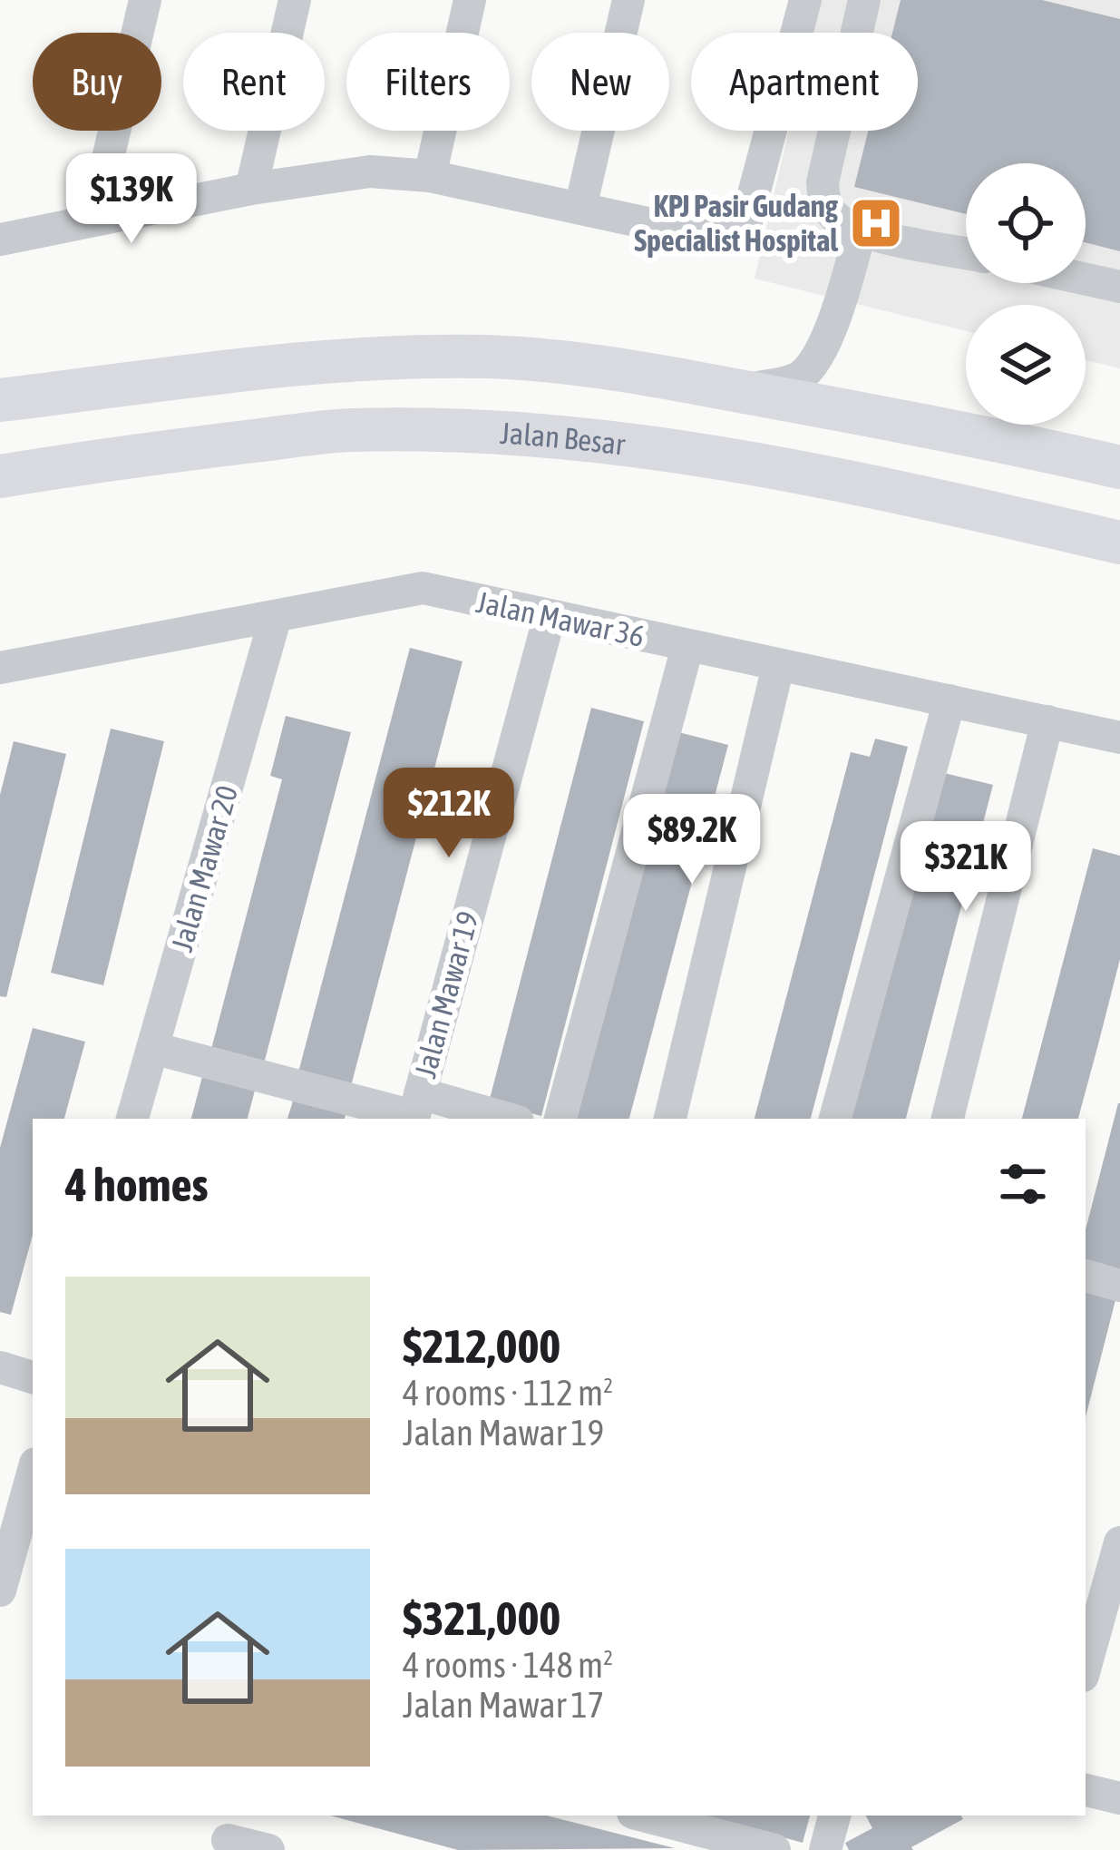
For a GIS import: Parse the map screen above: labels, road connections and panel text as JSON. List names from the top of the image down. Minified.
{"streets":{"main road":["Jalan Besar"],"street":["Jalan Mawar 36","Jalan Mawar 20","Jalan Mawar 19"]},"crossings":[["Jalan Mawar 36","Jalan Mawar 20"],["Jalan Mawar 36","Jalan Mawar 19"]],"places":{"hospital":["KPJ Pasir Gudang Specialist Hospital"]},"page":{"chip":["Buy","Rent","Filters","New","Apartment"],"price":["$139K","$212K","$89.2K","$321K"],"heading":"4 homes","list":[{"name":"$212,000","note":"4 rooms · 112 m² · Jalan Mawar 19"},{"name":"$321,000","note":"4 rooms · 148 m² · Jalan Mawar 17"}]}}
